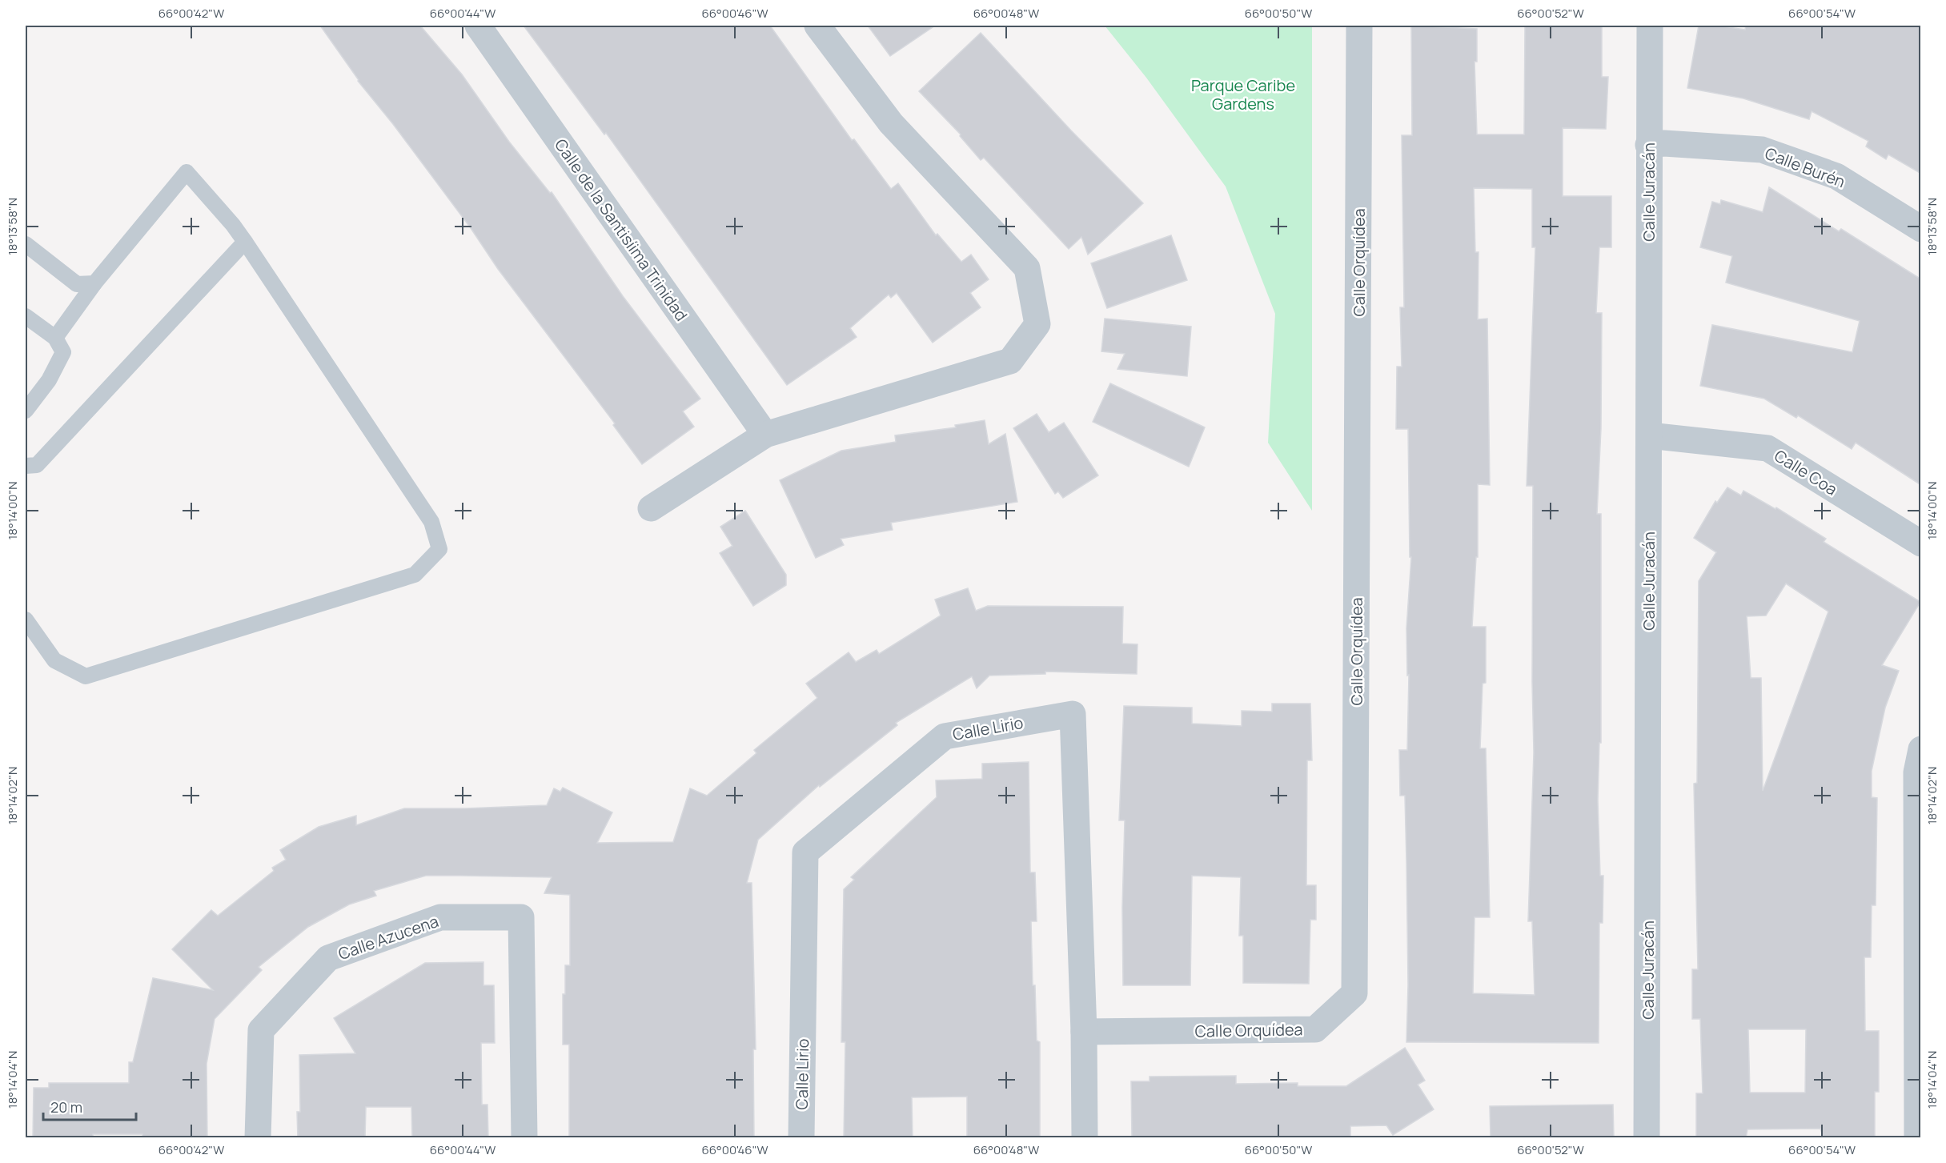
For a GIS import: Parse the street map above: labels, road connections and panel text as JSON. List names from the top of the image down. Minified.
{"streets":{"street":["Calle Burén","Calle Juracán","Calle de la Santisíima Trinidad","Calle Orquídea","Calle Coa","Calle Lirio","Calle Azucena"]},"crossings":[["Calle Burén","Calle Juracán"],["Calle Juracán","Calle Coa"],["Calle Orquídea","Calle Lirio"]],"parks":["Parque Caribe Gardens"],"scale_bar":"20 m","coordinates":["66°00'42\"W","66°00'44\"W","66°00'46\"W","66°00'48\"W","66°00'50\"W","66°00'52\"W","66°00'54\"W","18°13'58\"N","18°14'00\"N","18°14'02\"N","18°14'04\"N"]}
